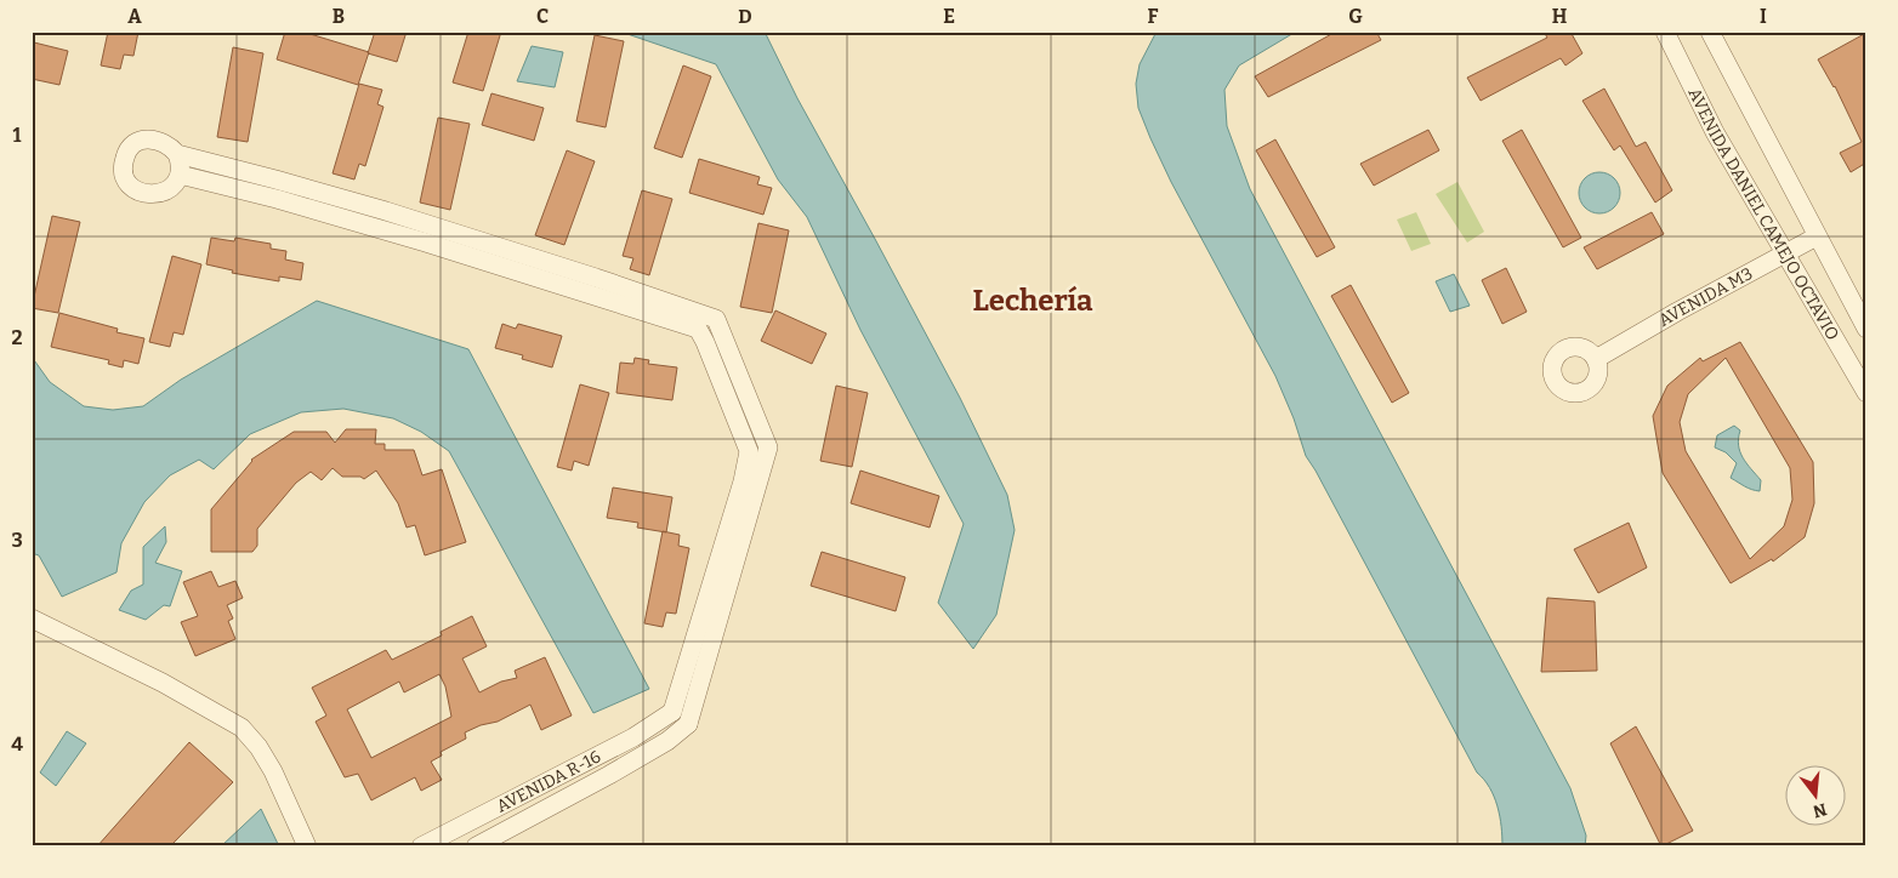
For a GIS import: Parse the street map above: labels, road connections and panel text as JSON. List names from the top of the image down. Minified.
{"streets":{"street":["AVENIDA DANIEL CAMEJO OCTAVIO","AVENIDA M3","AVENIDA R-16"]},"crossings":[["AVENIDA DANIEL CAMEJO OCTAVIO","AVENIDA M3"]],"districts":["Lechería"],"north":"bottom","grid":{"columns":["A","B","C","D","E","F","G","H","I"],"rows":["1","2","3","4"]}}
